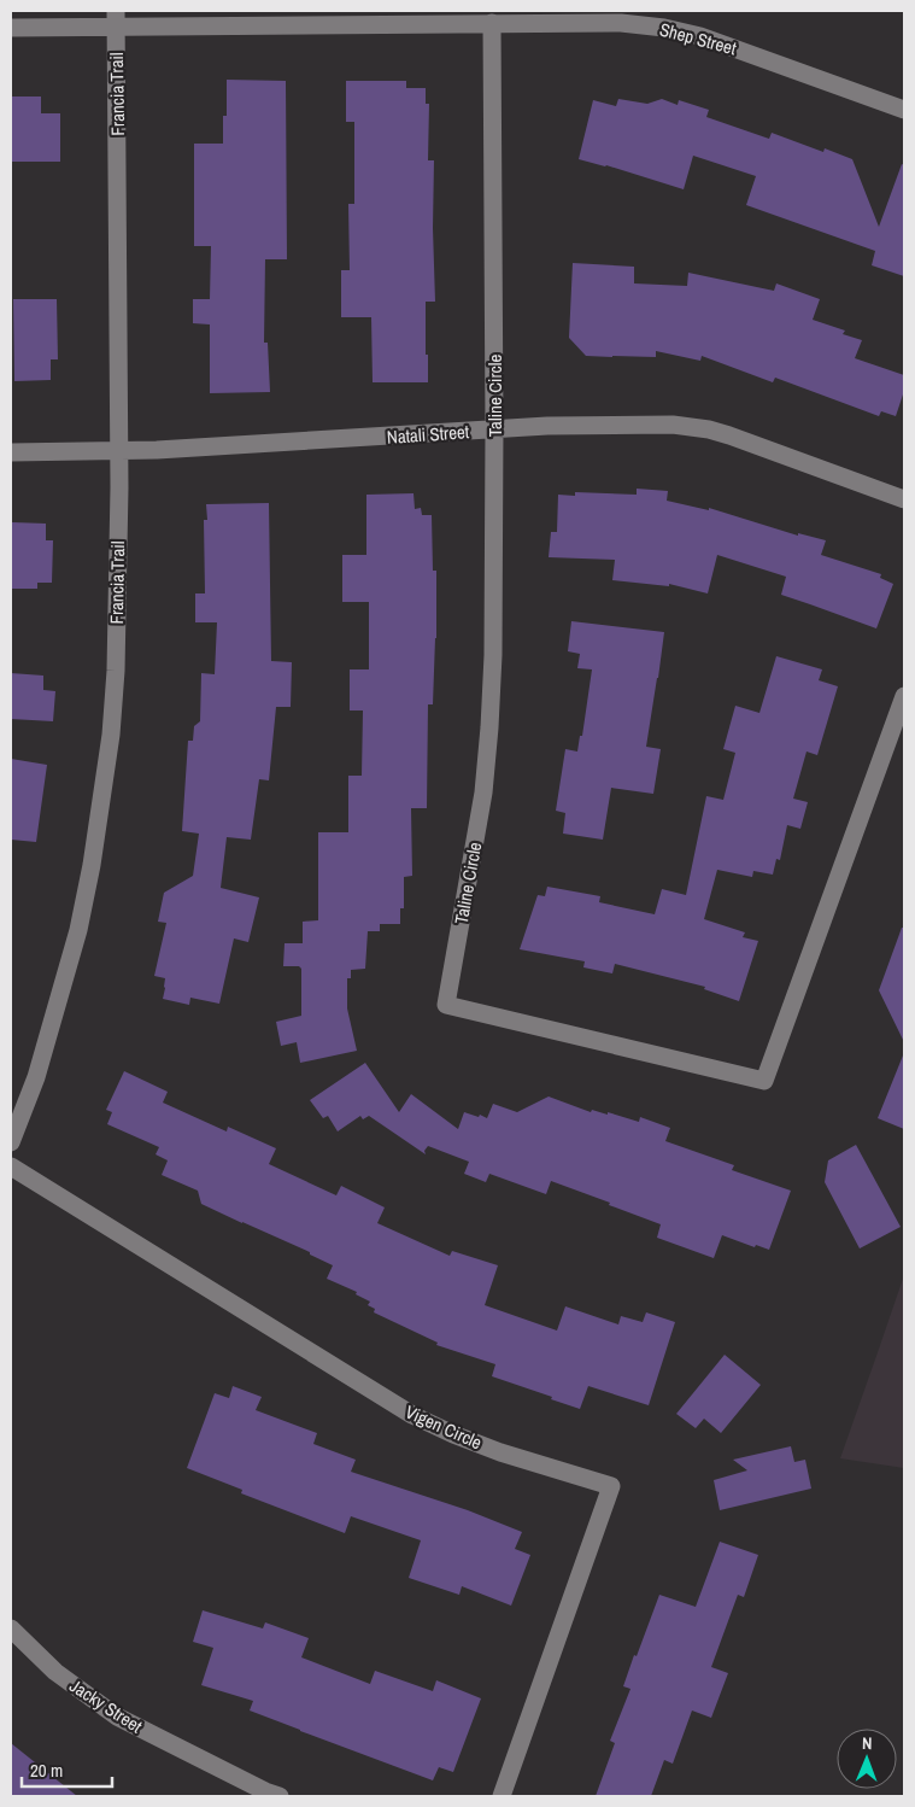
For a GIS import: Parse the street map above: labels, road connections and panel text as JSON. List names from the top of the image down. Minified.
{"streets":{"street":["Shep Street","Francia Trail","Taline Circle","Natali Street","Vigen Circle","Jacky Street"]},"crossings":[["Shep Street","Francia Trail"],["Shep Street","Taline Circle"],["Francia Trail","Natali Street"],["Taline Circle","Natali Street"]],"scale_bar":"20 m","north":"top"}
